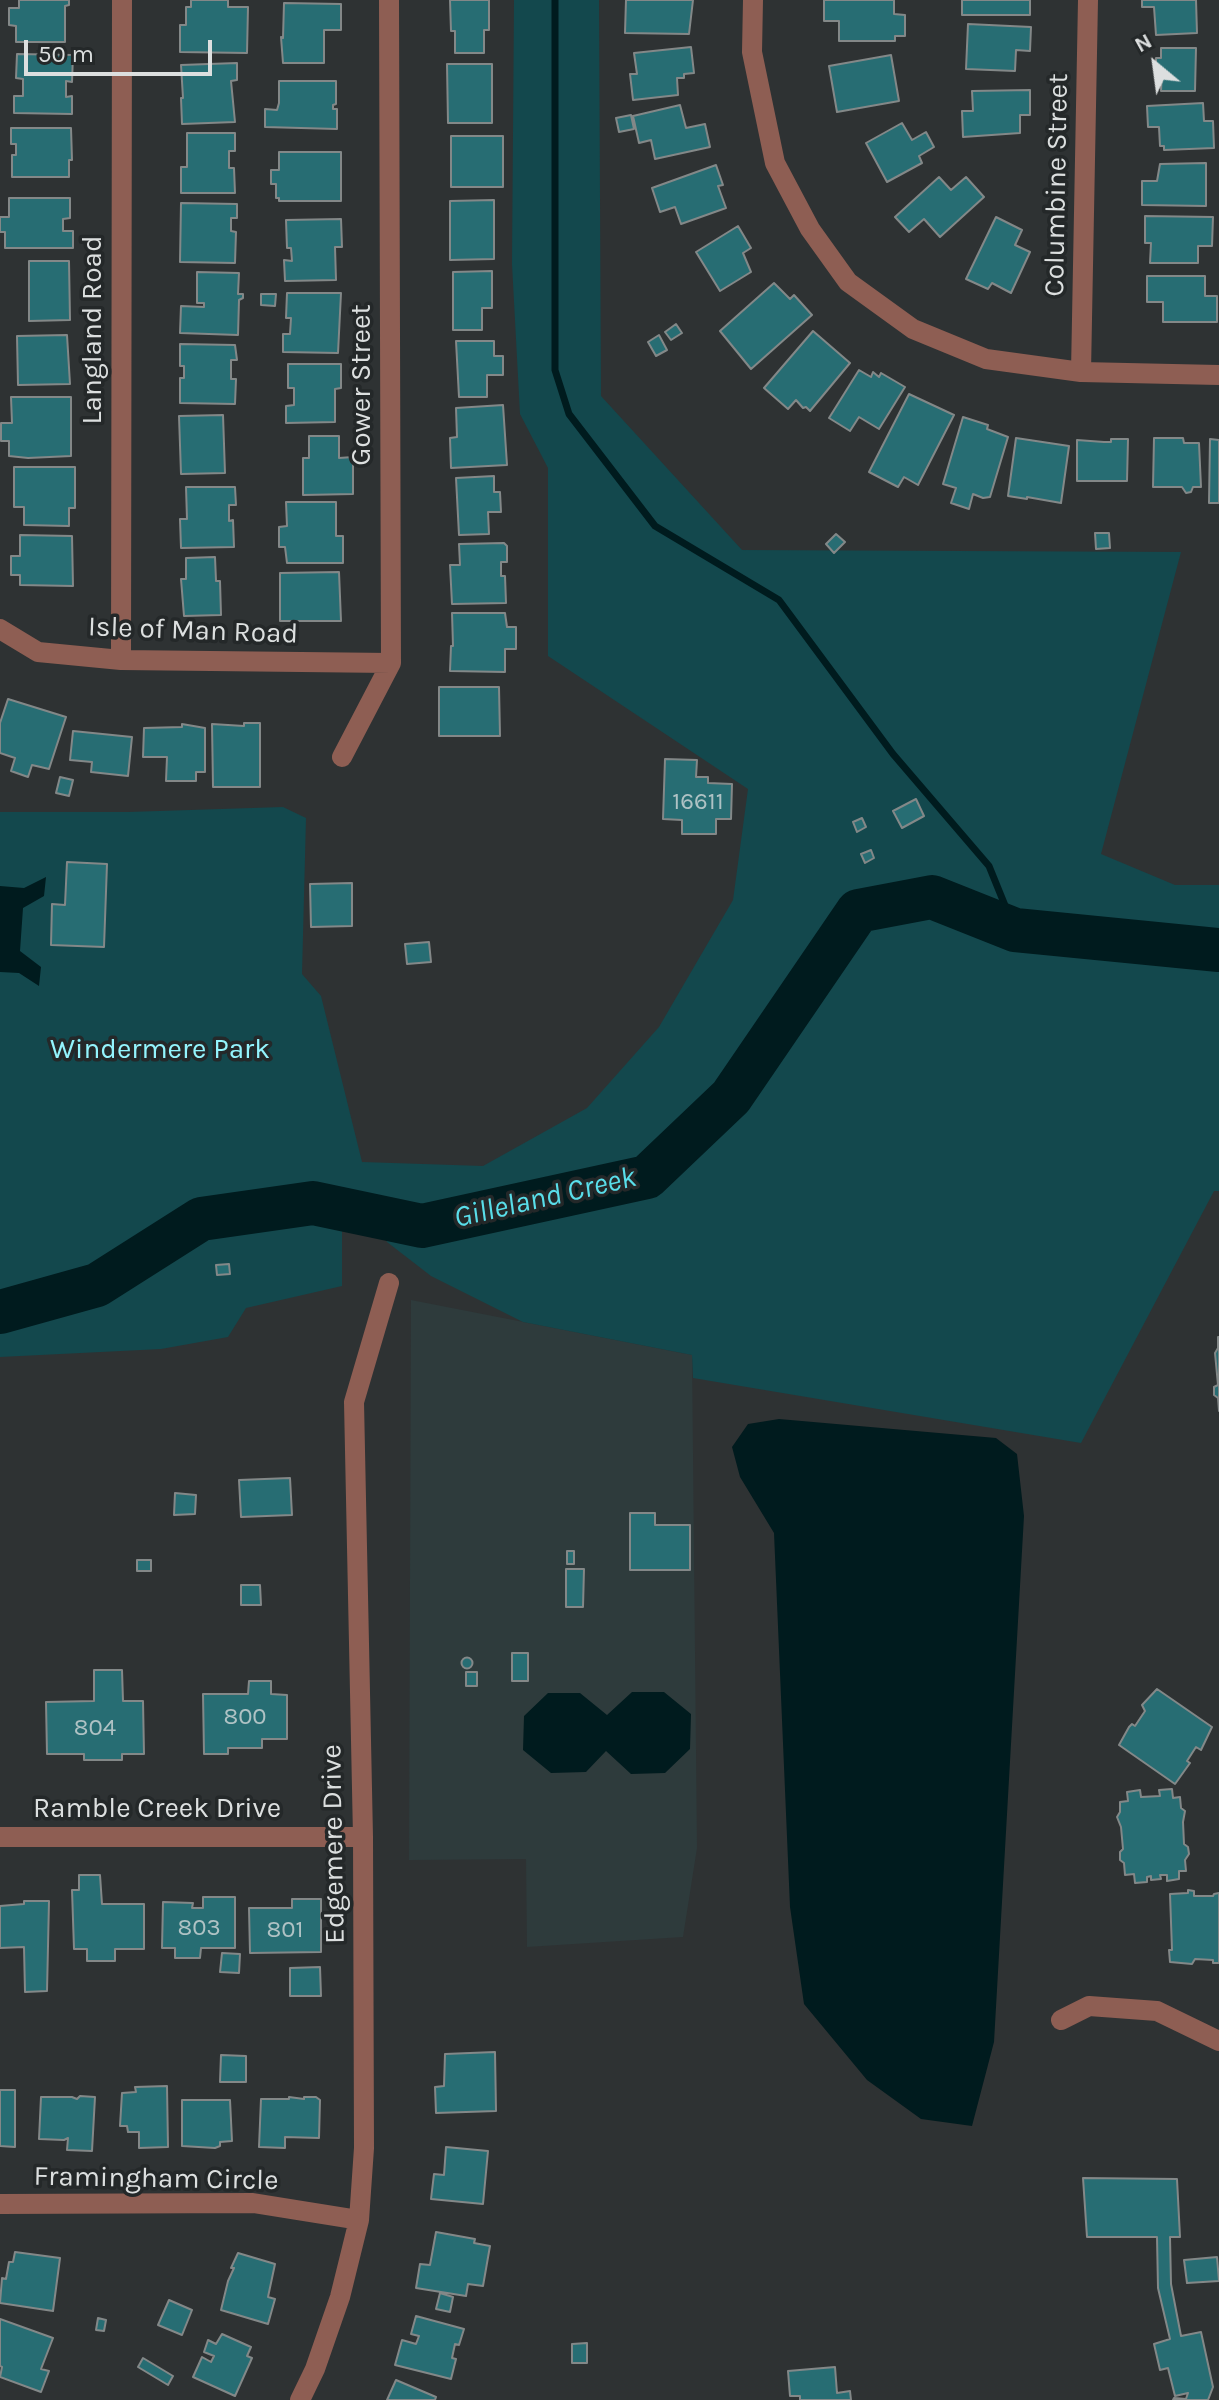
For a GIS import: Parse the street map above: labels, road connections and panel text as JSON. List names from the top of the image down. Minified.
{"streets":{"street":["Columbine Street","Langland Road","Gower Street","Isle of Man Road","Ramble Creek Drive","Edgemere Drive","Framingham Circle"]},"crossings":[["Langland Road","Isle of Man Road"],["Gower Street","Isle of Man Road"],["Ramble Creek Drive","Edgemere Drive"],["Edgemere Drive","Framingham Circle"]],"water":["Gilleland Creek"],"parks":["Windermere Park"],"house_numbers":["16611","800","804","803","801"],"scale_bar":"50 m","north":"top left"}
